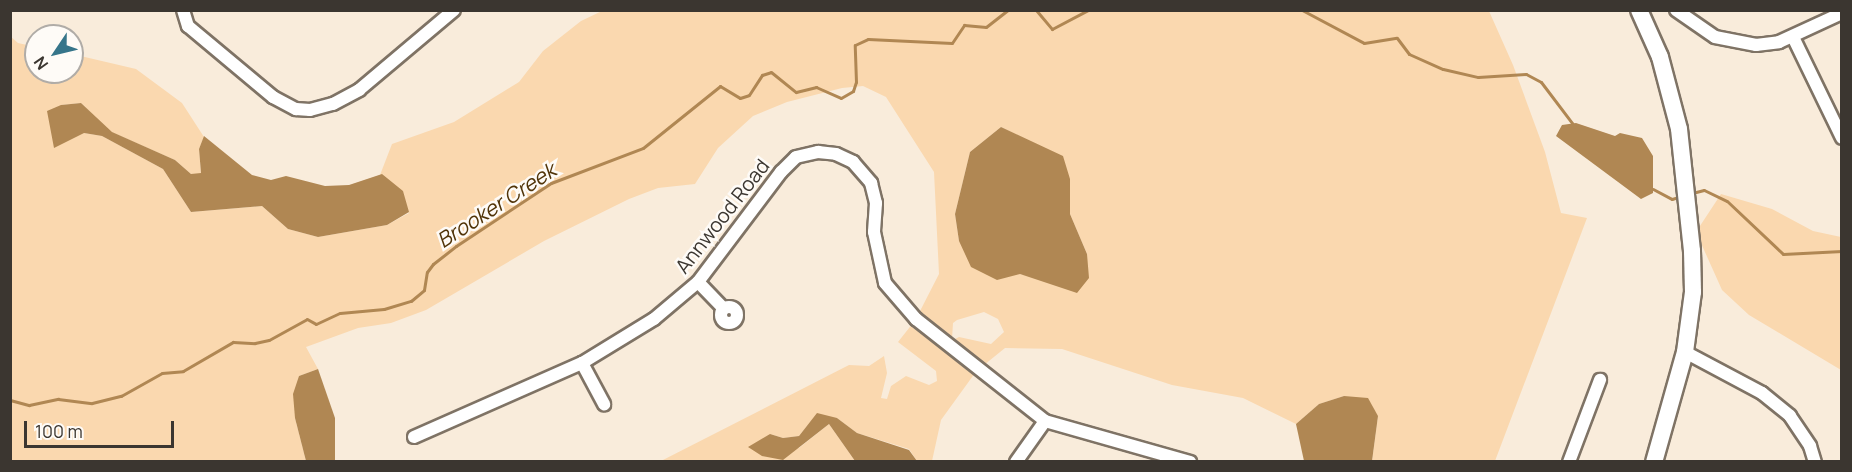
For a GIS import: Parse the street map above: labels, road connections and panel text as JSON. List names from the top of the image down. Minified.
{"streets":{"street":["Annwood Road"]},"water":["Brooker Creek"],"scale_bar":"100 m","north":"bottom left"}
